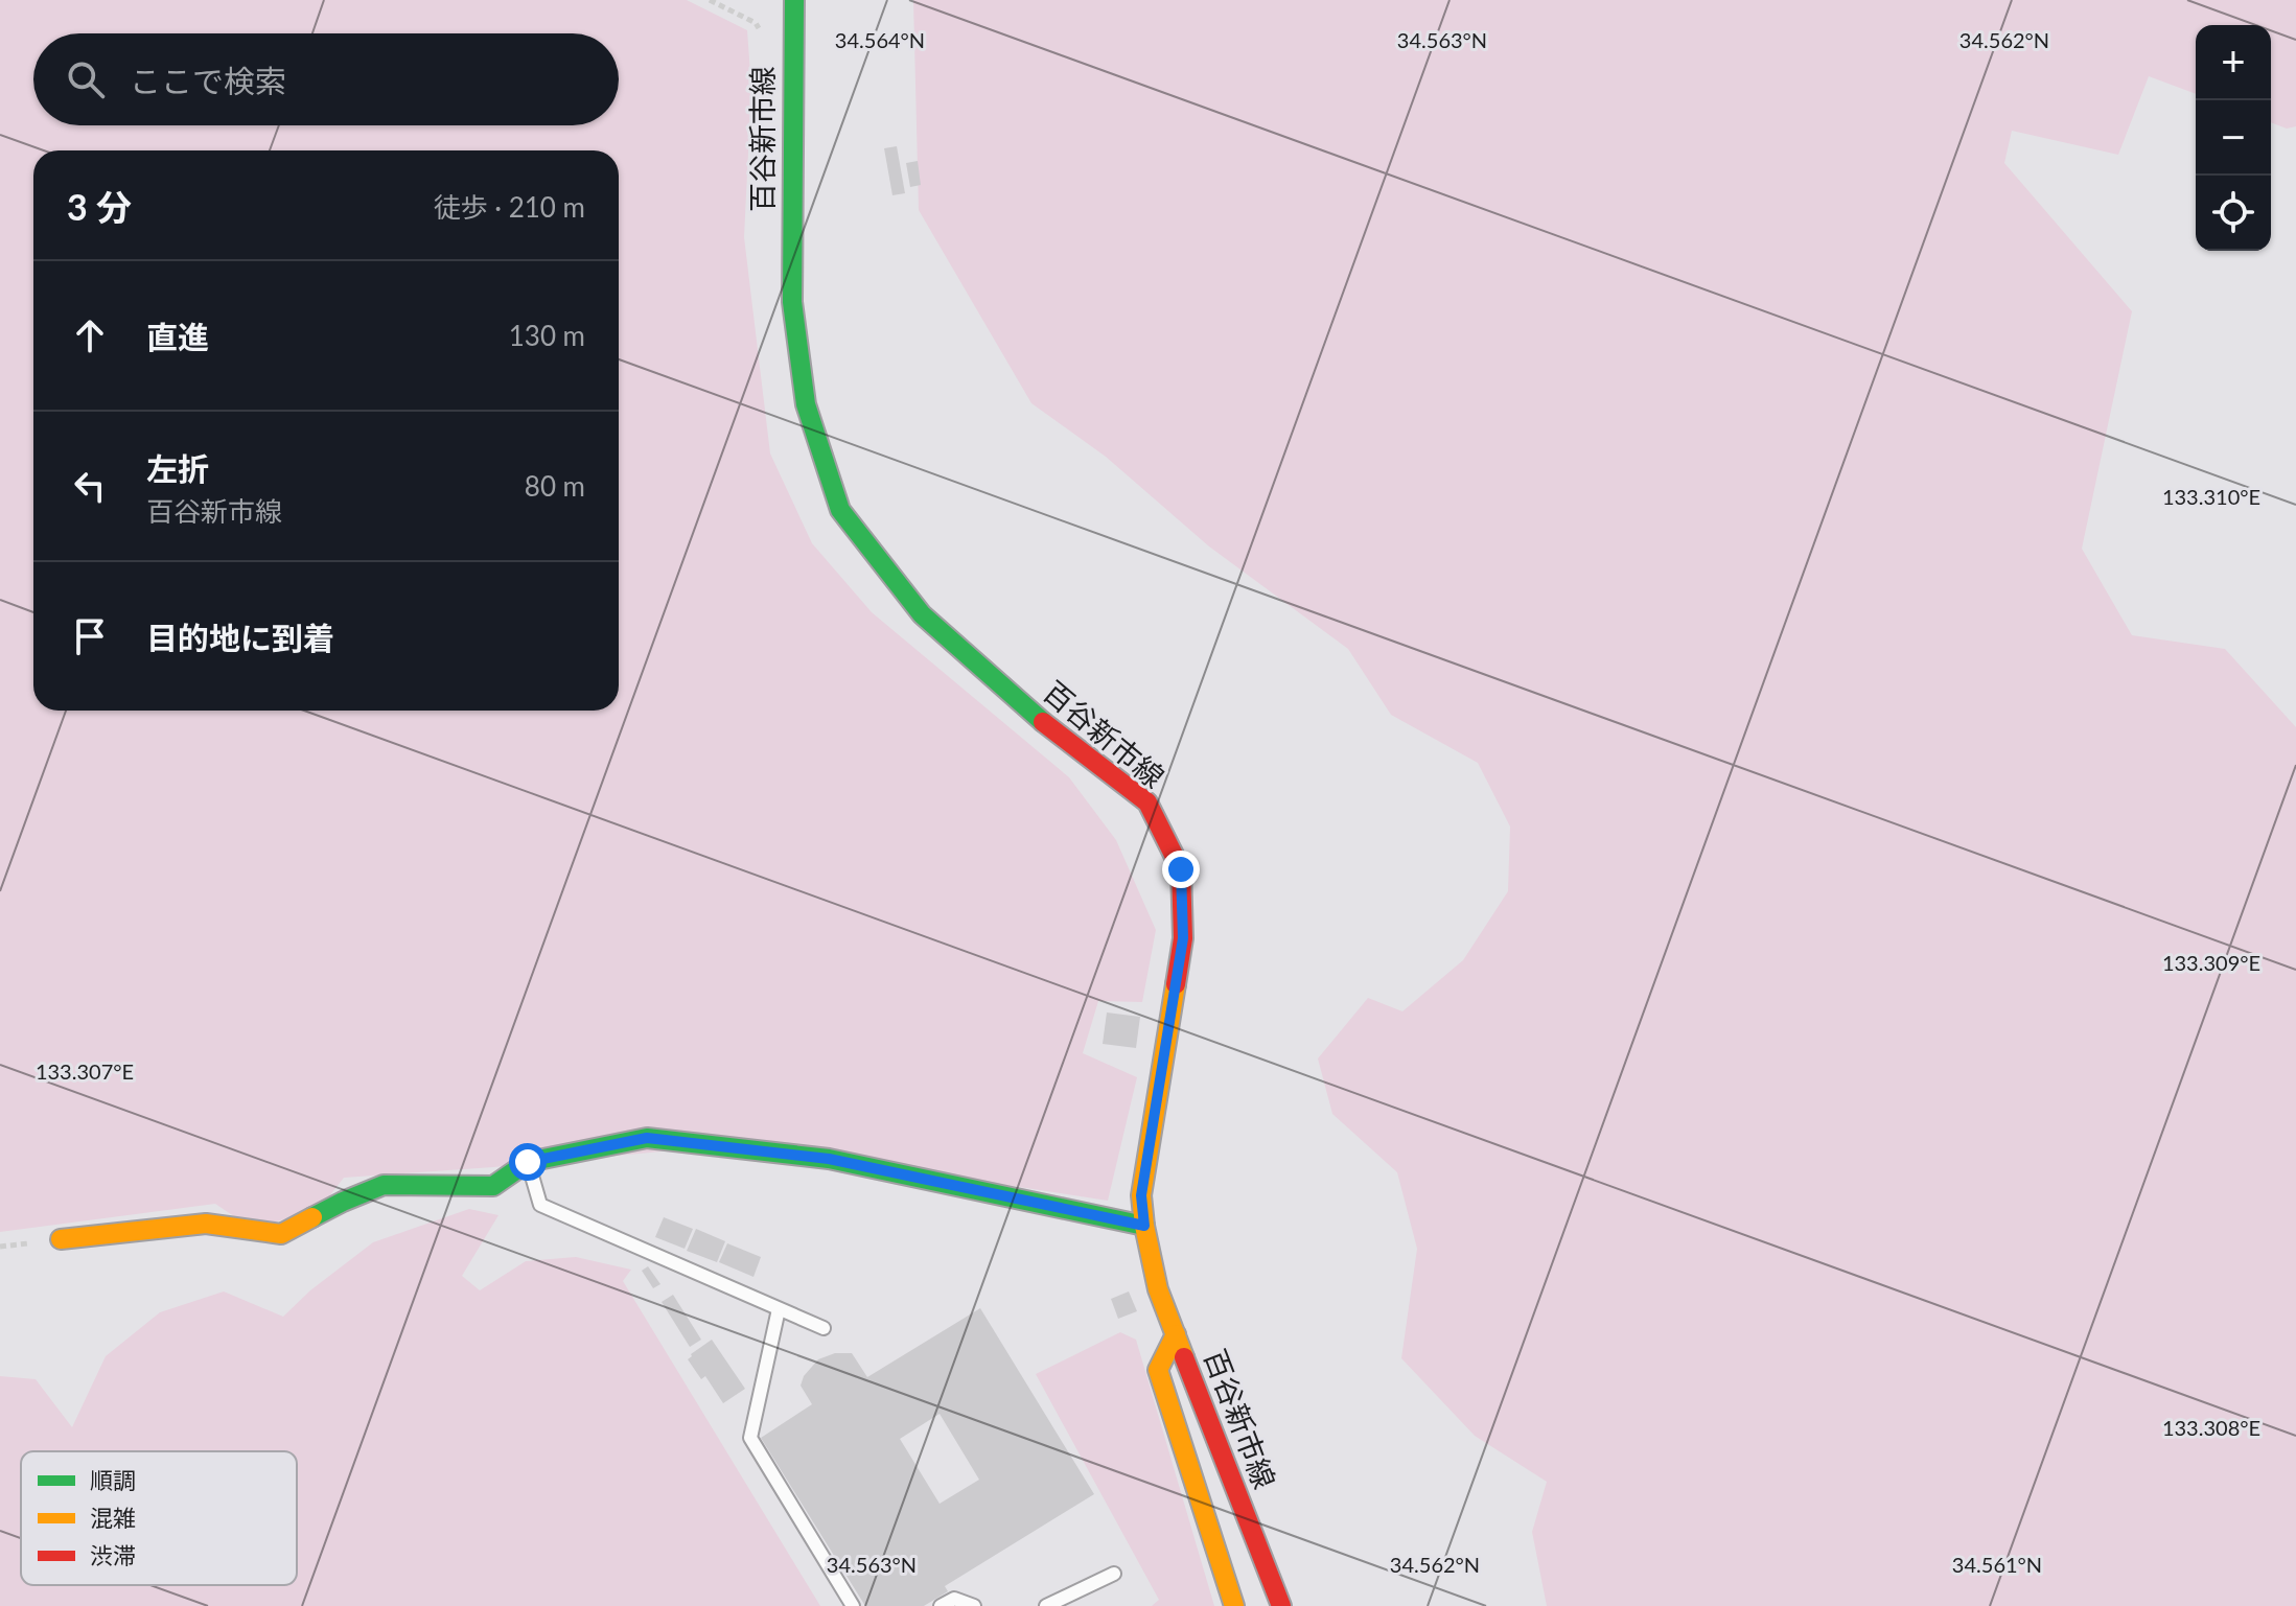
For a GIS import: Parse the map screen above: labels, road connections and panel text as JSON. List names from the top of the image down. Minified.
{"streets":{"main road":["百谷新市線"]},"legend":["順調","混雑","渋滞"],"page":{"map_buttons":["+","−"],"search":"ここで検索","heading":["3 分","徒歩 · 210 m"],"list":[["直進","130 m"],["左折","百谷新市線","80 m"],"目的地に到着"]},"coordinates":["34.564°N","34.563°N","34.562°N","133.310°E","133.309°E","133.307°E","133.308°E","34.561°N"]}
